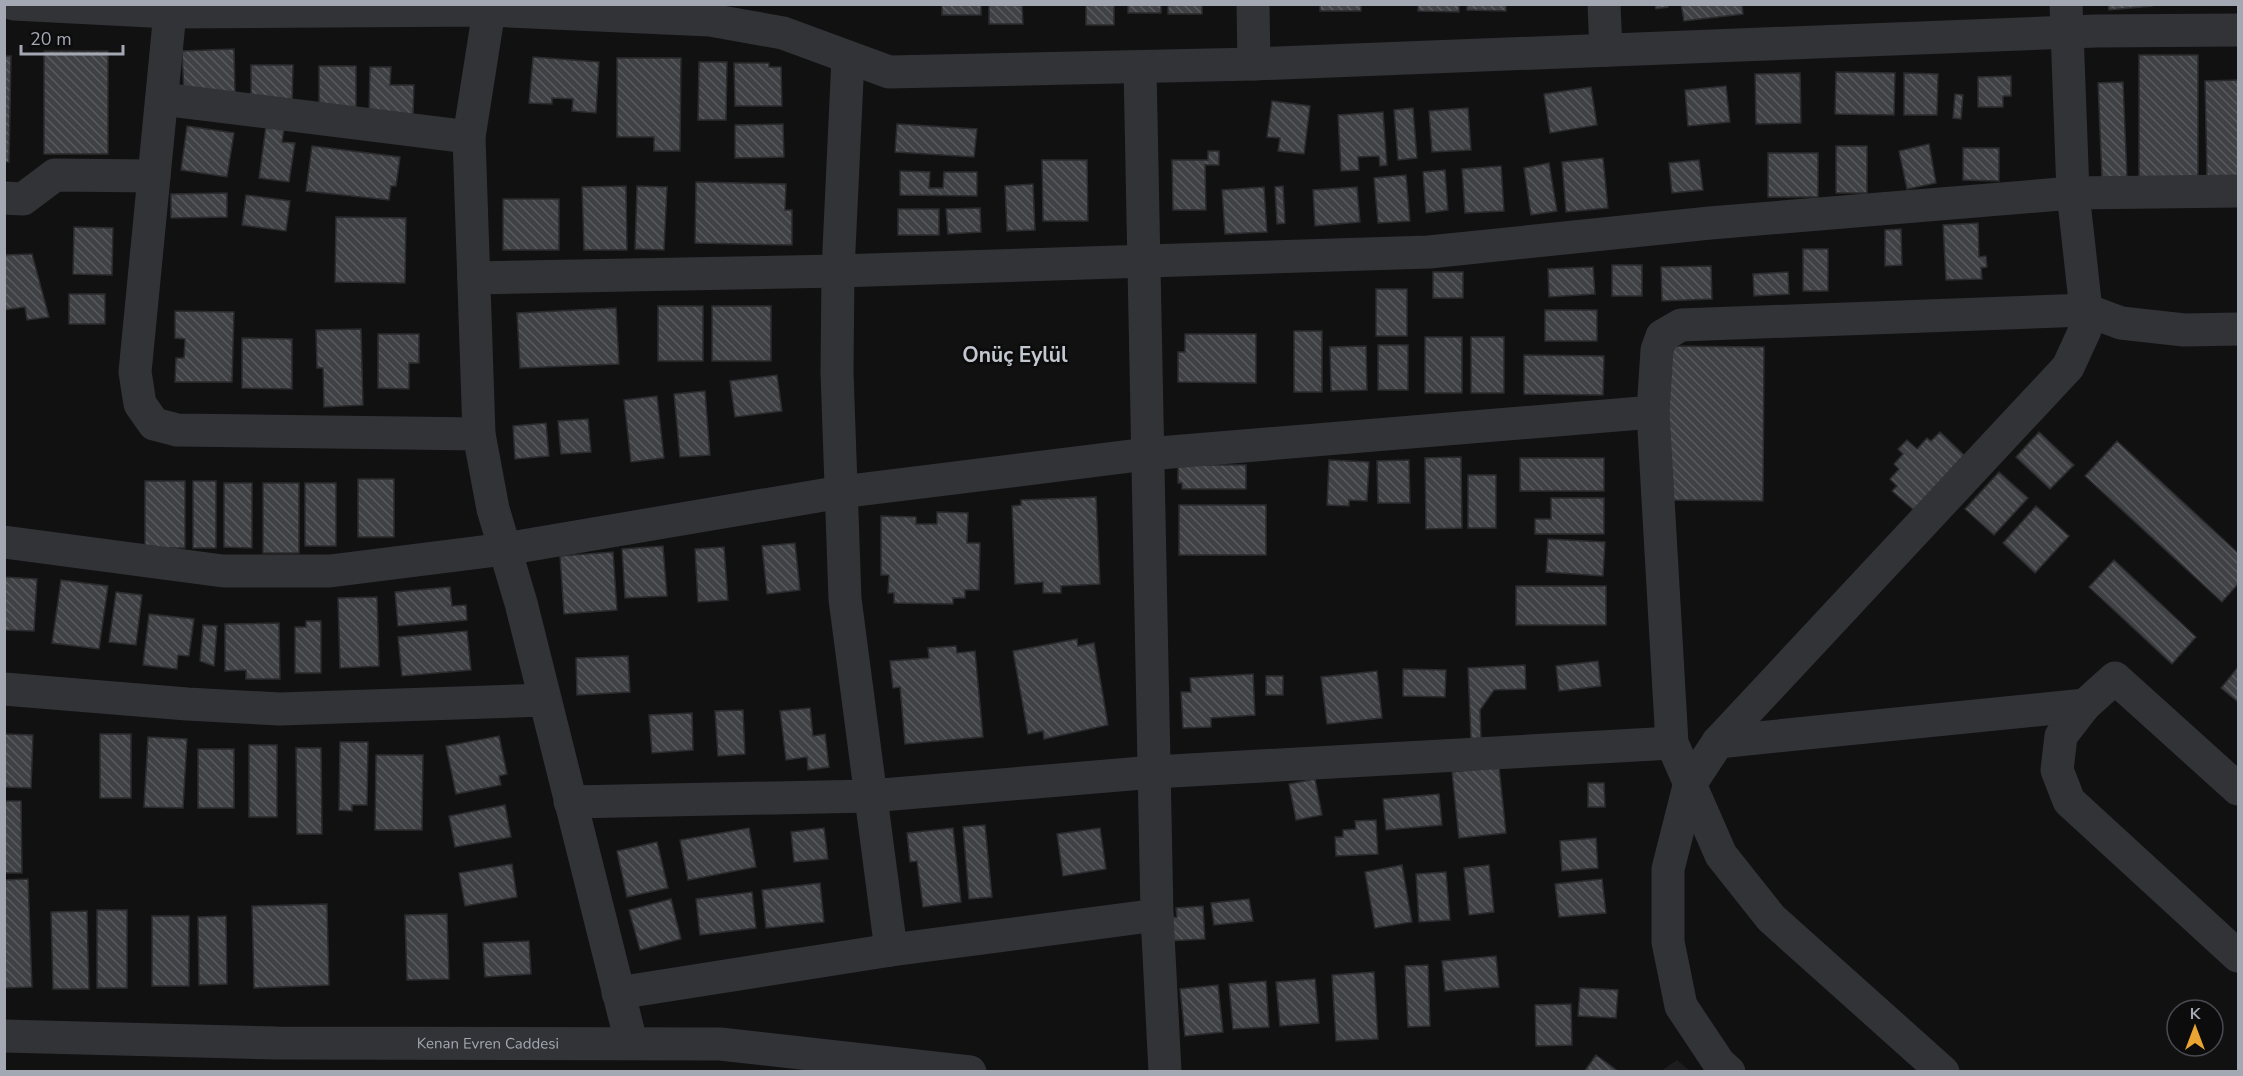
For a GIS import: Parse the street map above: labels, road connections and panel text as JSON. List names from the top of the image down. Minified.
{"streets":{"street":["Kenan Evren Caddesi"]},"districts":["Onüç Eylül"],"scale_bar":"20 m","north":"top"}
